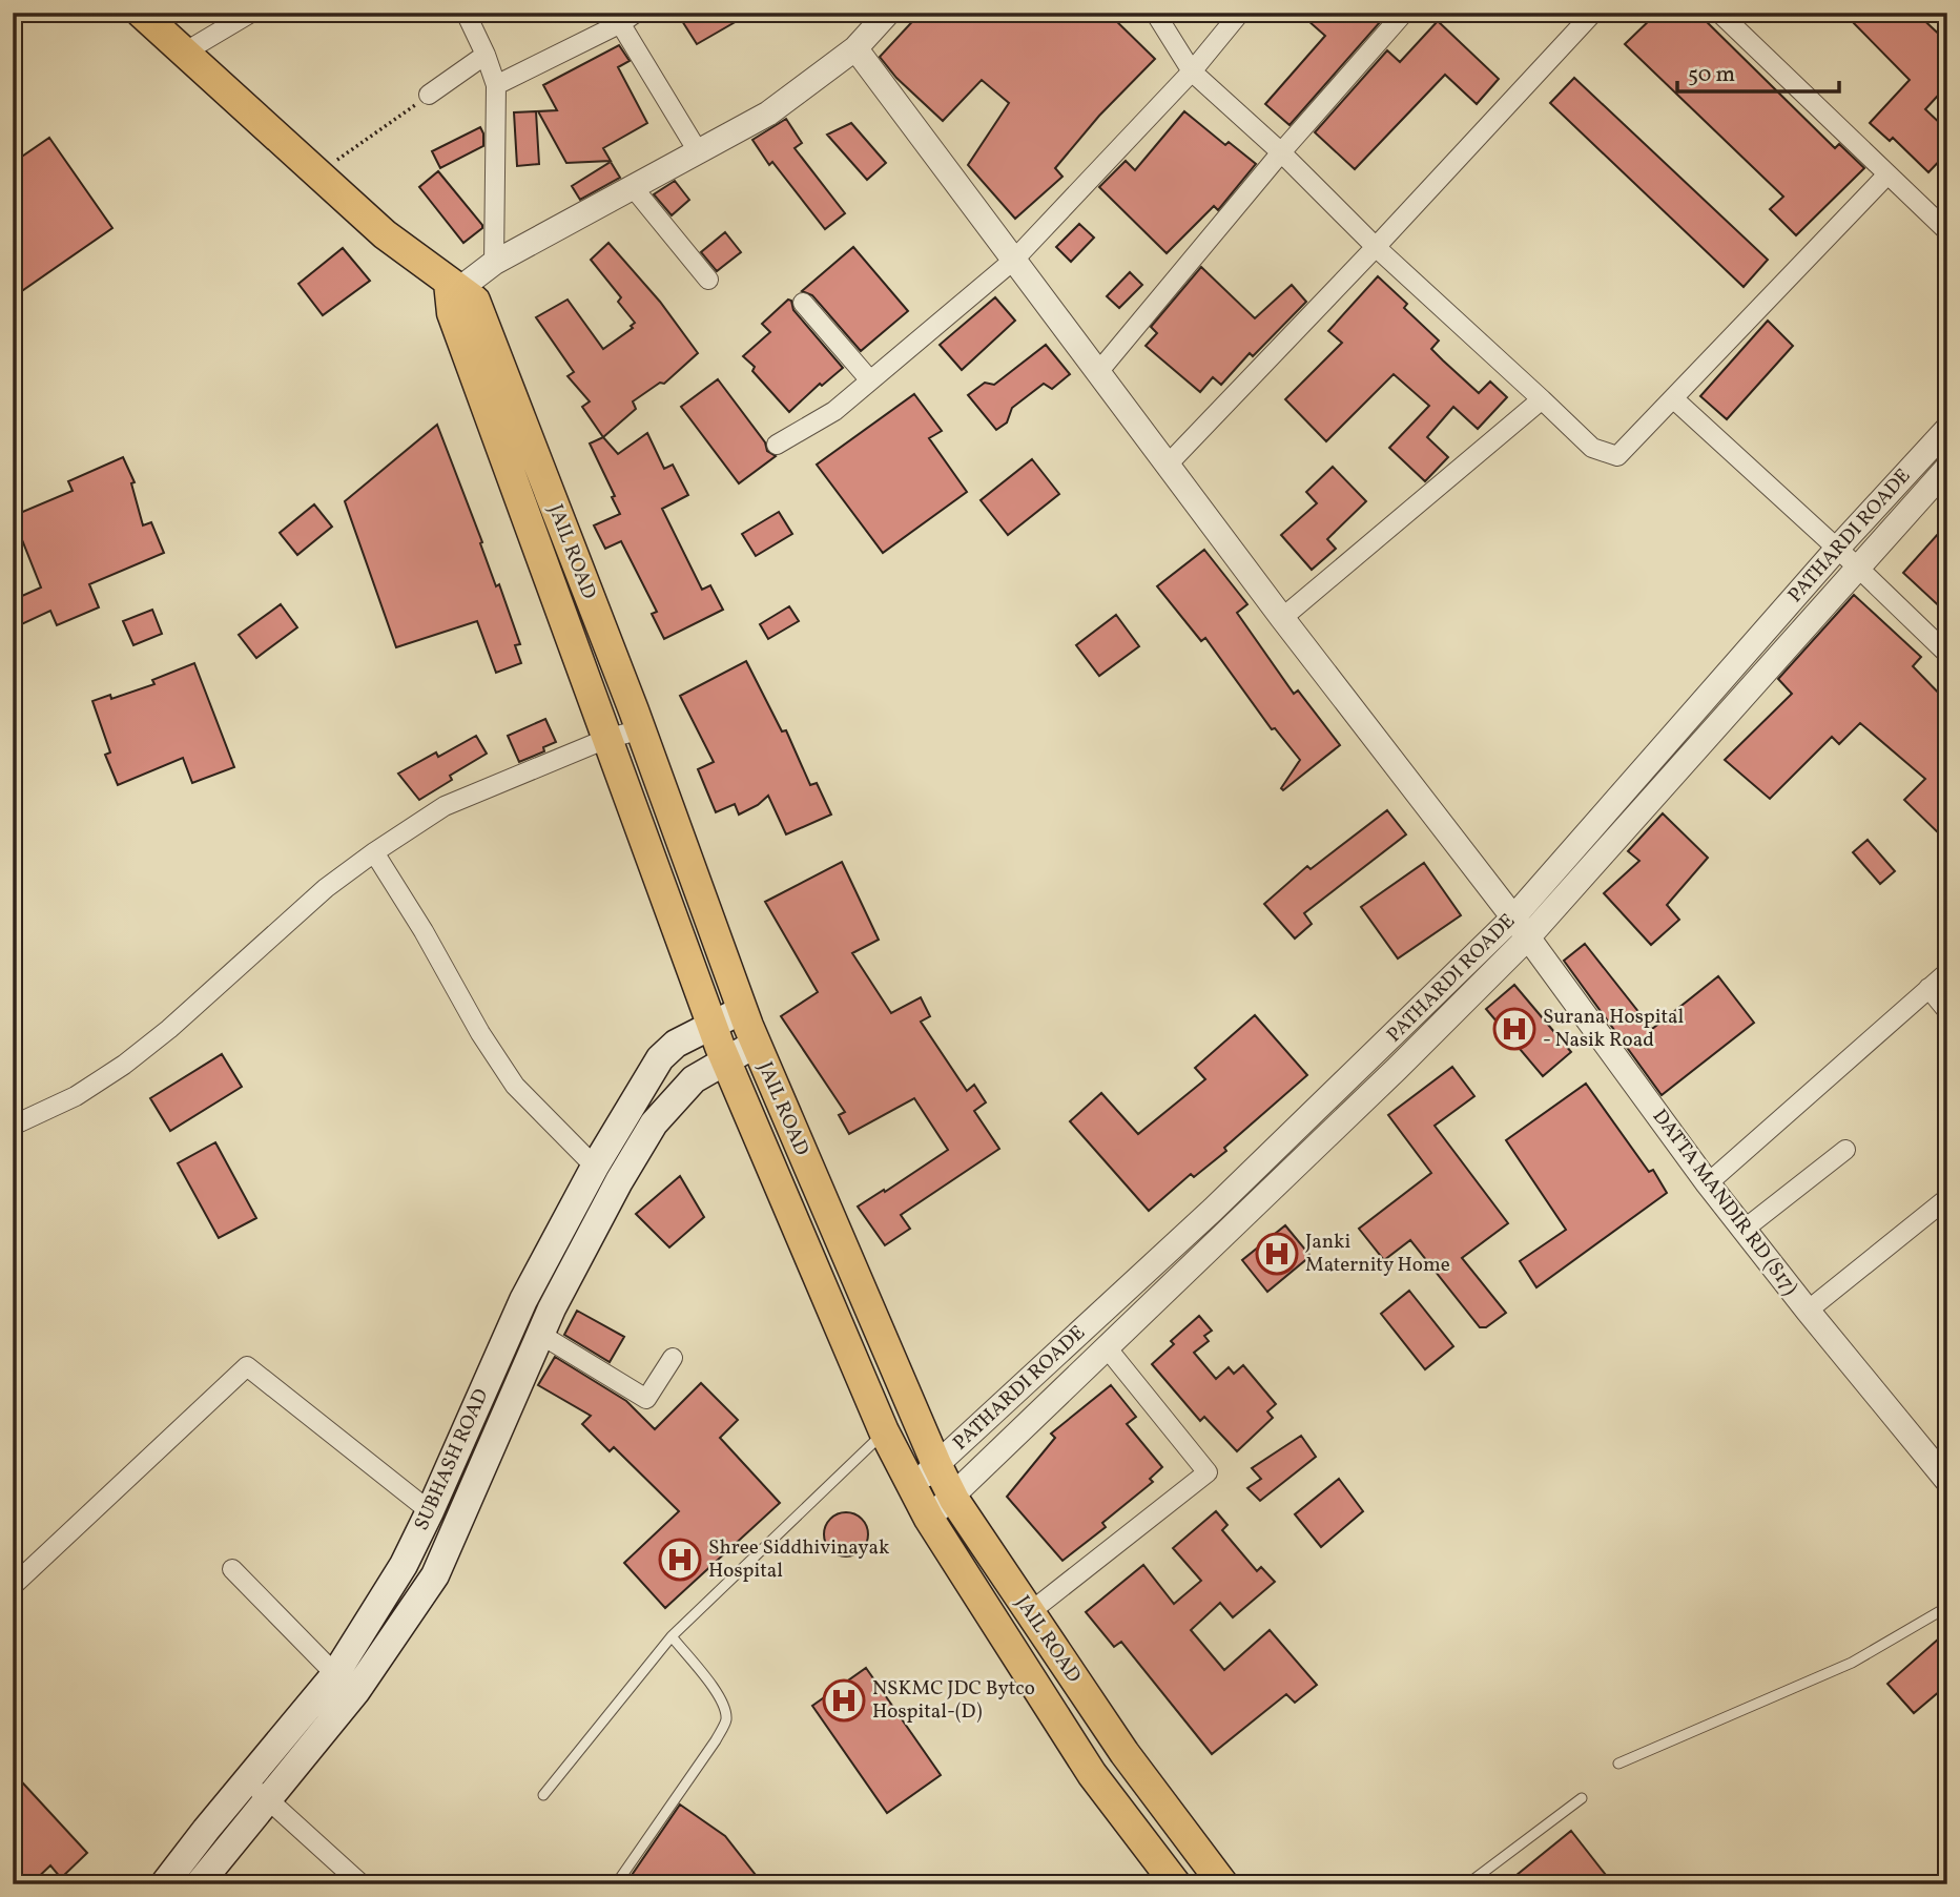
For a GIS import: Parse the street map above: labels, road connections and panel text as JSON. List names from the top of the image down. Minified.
{"streets":{"main road":["JAIL ROAD","SUBHASH ROAD"],"street":["PATHARDI ROADE","DATTA MANDIR RD (S17)"]},"crossings":[["PATHARDI ROADE","JAIL ROAD"],["PATHARDI ROADE","DATTA MANDIR RD (S17)"],["JAIL ROAD","SUBHASH ROAD"]],"places":{"hospital":["Surana Hospital - Nasik Road","Janki Maternity Home","Shree Siddhivinayak Hospital","NSKMC JDC Bytco Hospital-(D)"]},"scale_bar":"50 m"}
